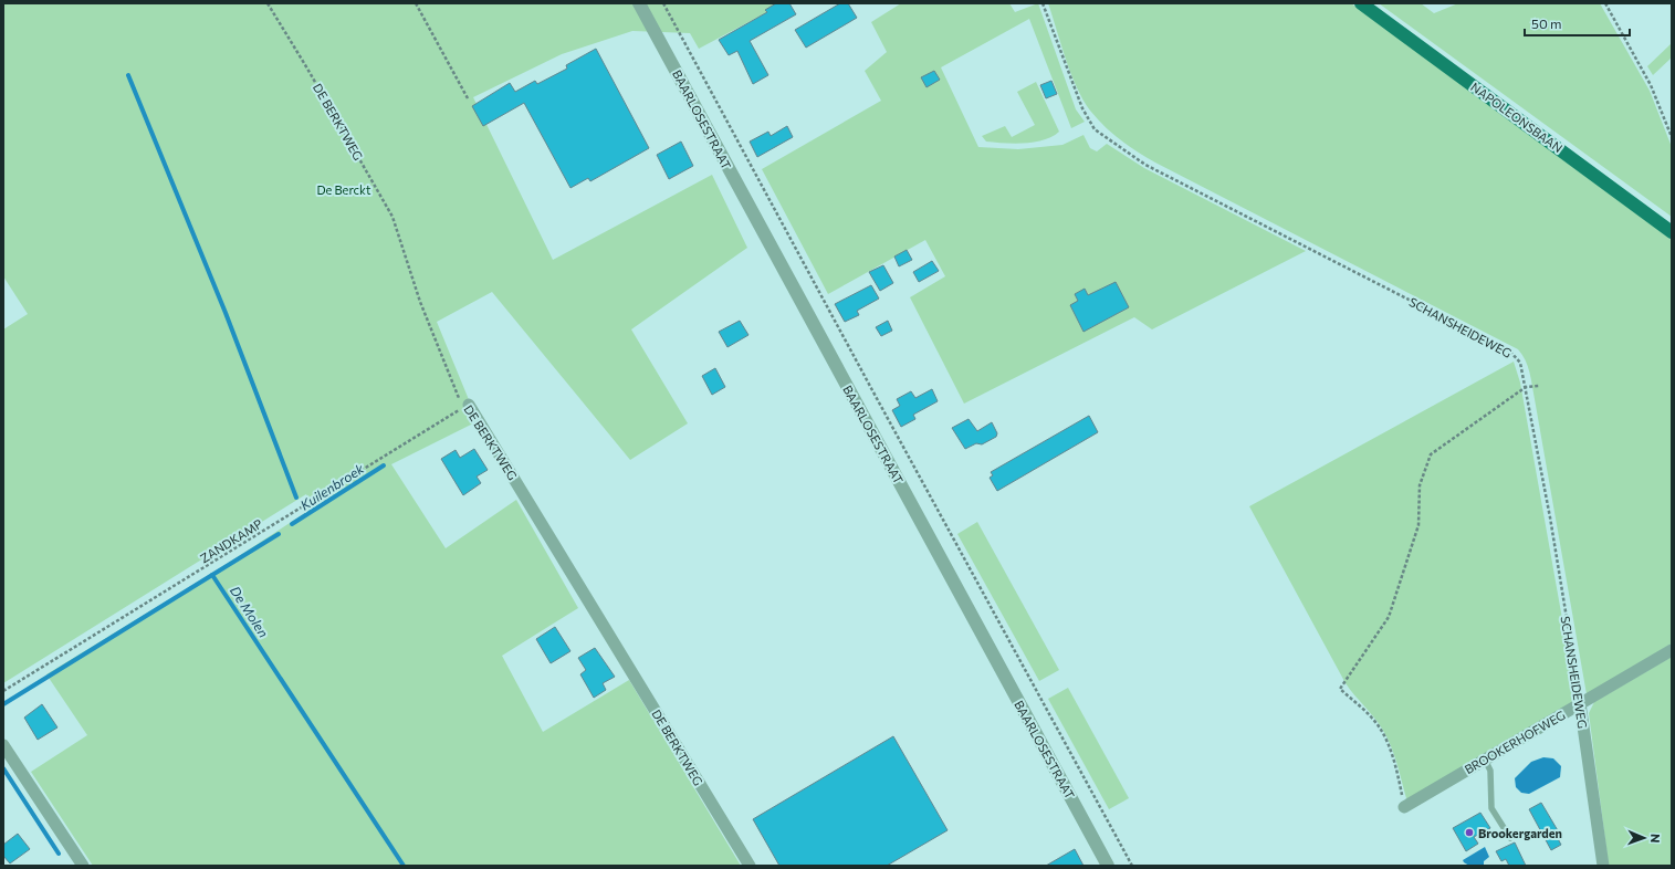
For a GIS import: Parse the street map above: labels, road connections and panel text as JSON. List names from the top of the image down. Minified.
{"streets":{"main road":["NAPOLEONSBAAN"],"street":["BAARLOSESTRAAT","DE BERKTWEG","SCHANSHEIDEWEG","BROOKERHOFWEG"],"path":["ZANDKAMP"]},"crossings":[["DE BERKTWEG","ZANDKAMP"],["SCHANSHEIDEWEG","BROOKERHOFWEG"]],"water":["Kuilenbroek","De Molen"],"parks":["De Berckt"],"places":["Brookergarden"],"scale_bar":"50 m","north":"right"}
